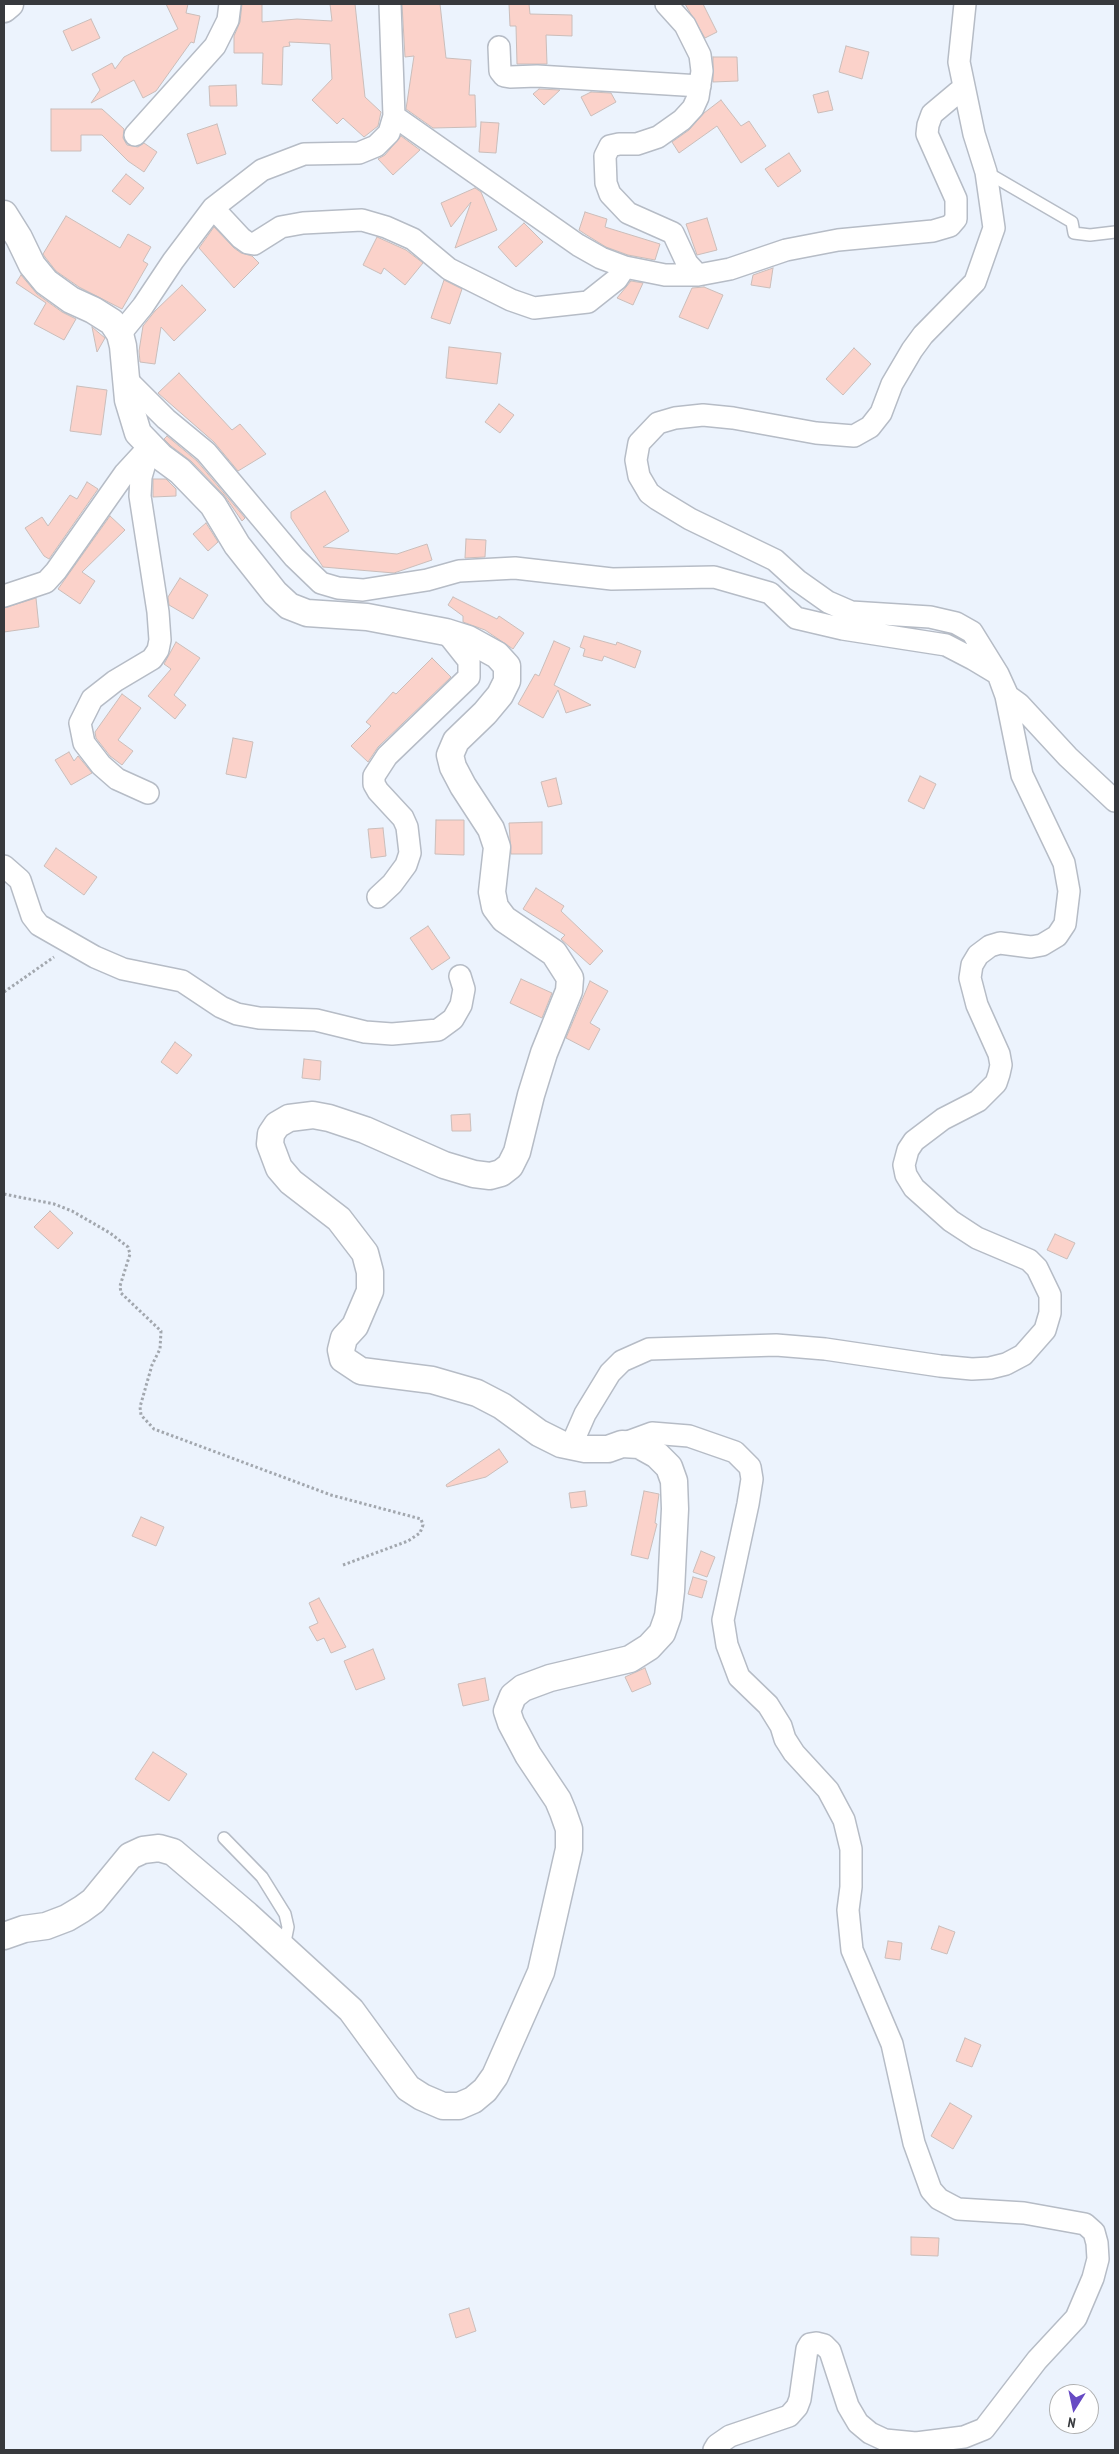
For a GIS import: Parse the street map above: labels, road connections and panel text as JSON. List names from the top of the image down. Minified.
{"north":"bottom"}
